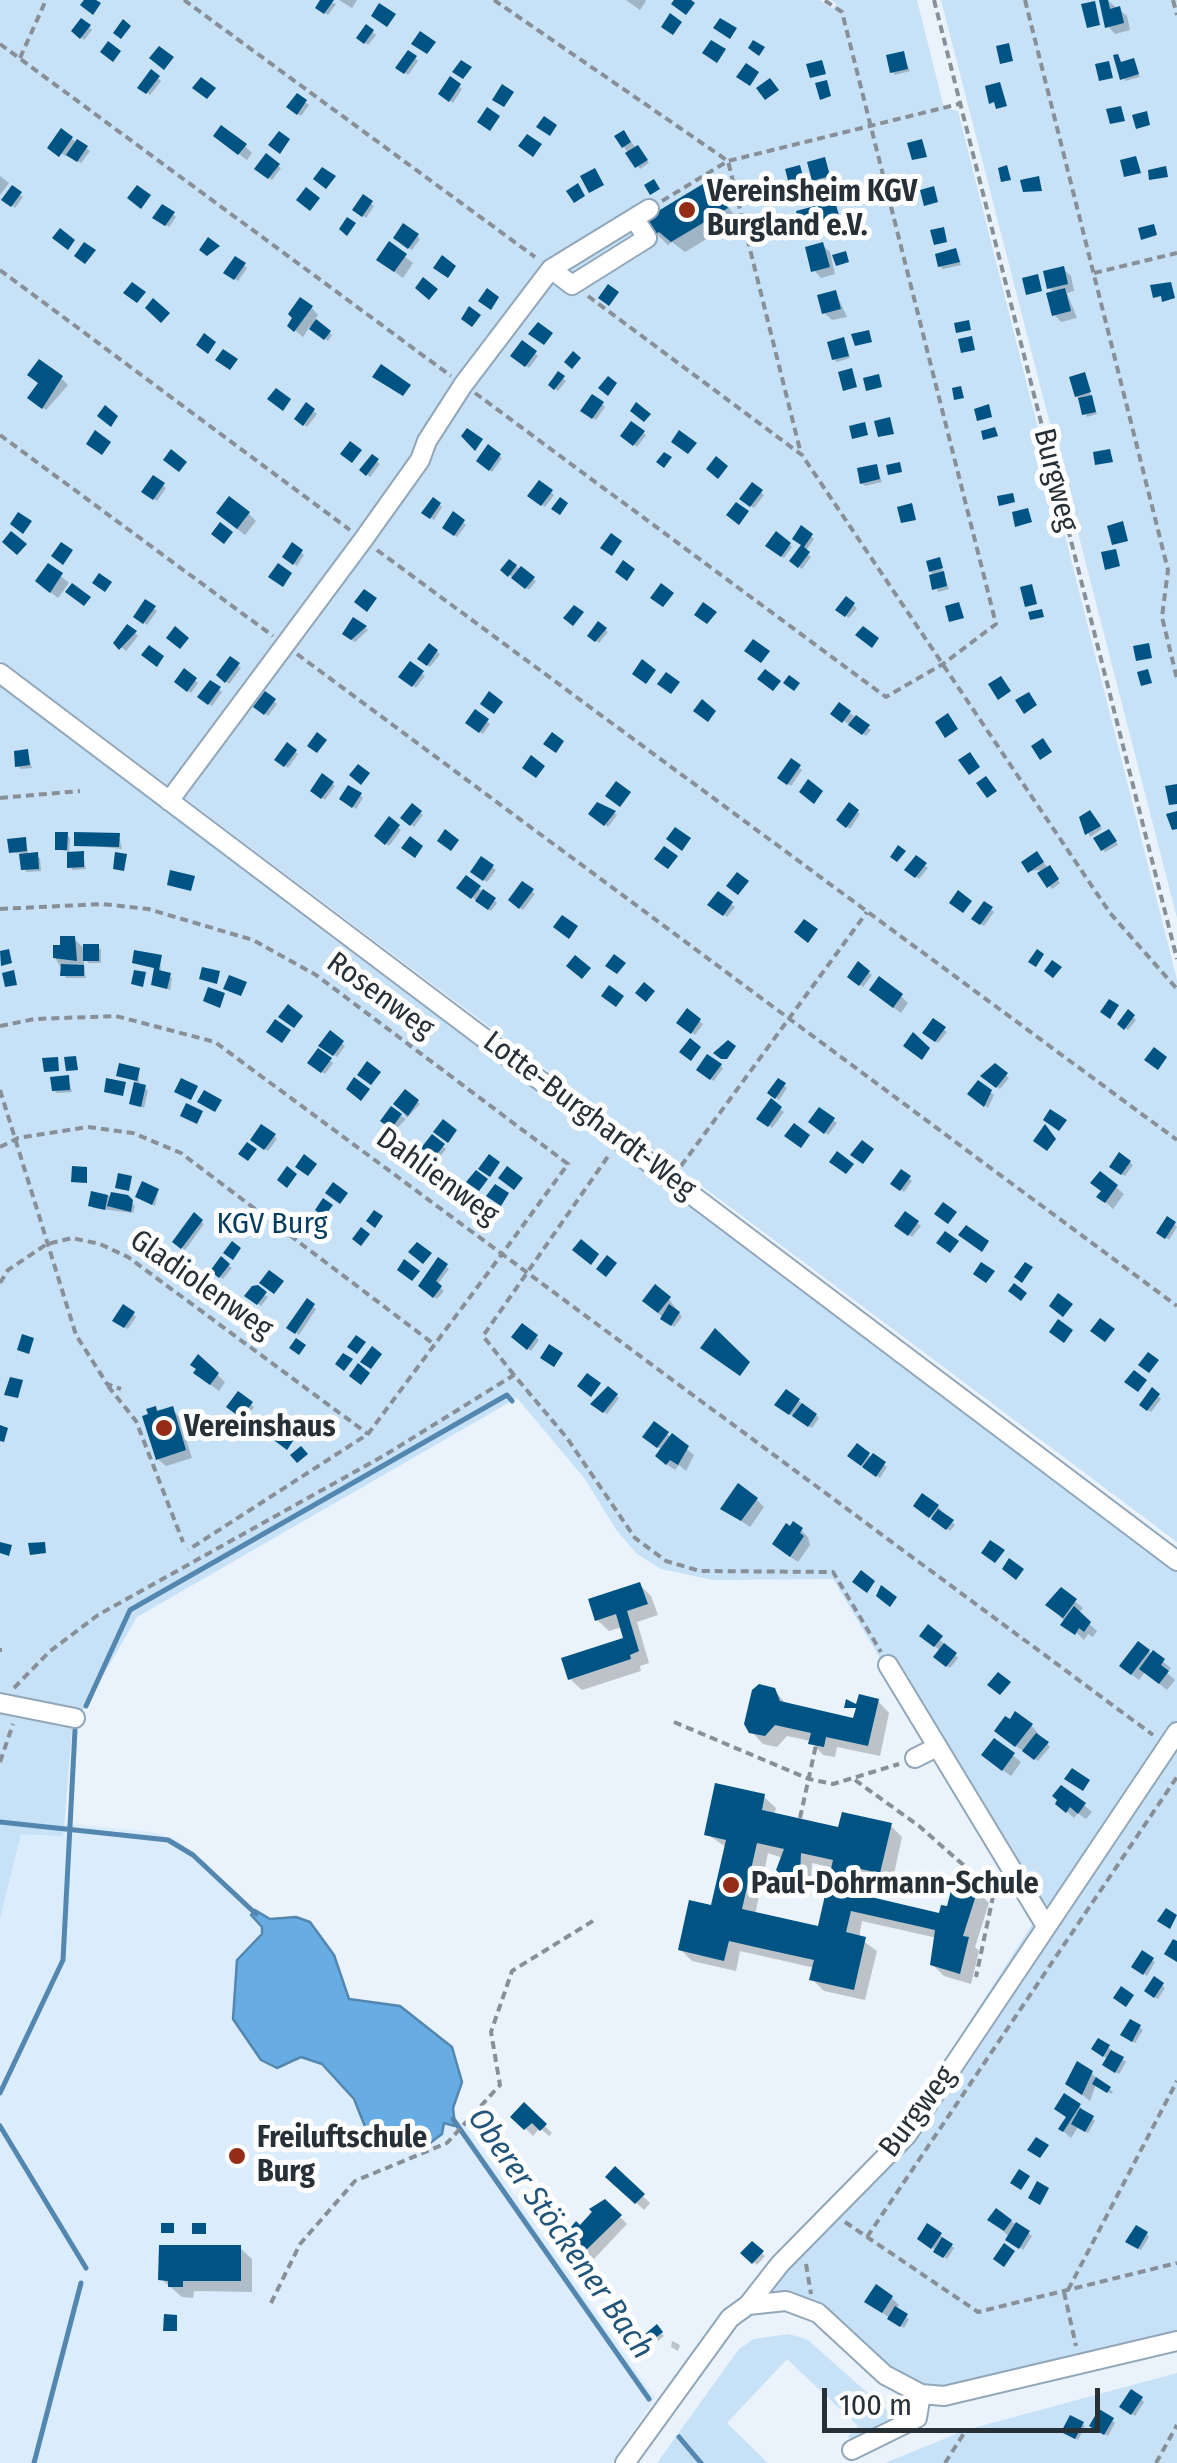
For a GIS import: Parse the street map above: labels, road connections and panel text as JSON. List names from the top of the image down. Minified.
{"streets":{"street":["Burgweg","Lotte-Burghardt-Weg"],"path":["Rosenweg","Dahlienweg","Gladiolenweg"]},"crossings":[["Rosenweg","Dahlienweg"],["Dahlienweg","Gladiolenweg"]],"water":["Oberer Stöckener Bach"],"parks":["KGV Burg"],"places":["Vereinsheim KGV Burgland e.V.","Vereinshaus","Paul-Dohrmann-Schule","Freiluftschule Burg"],"scale_bar":"100 m"}
